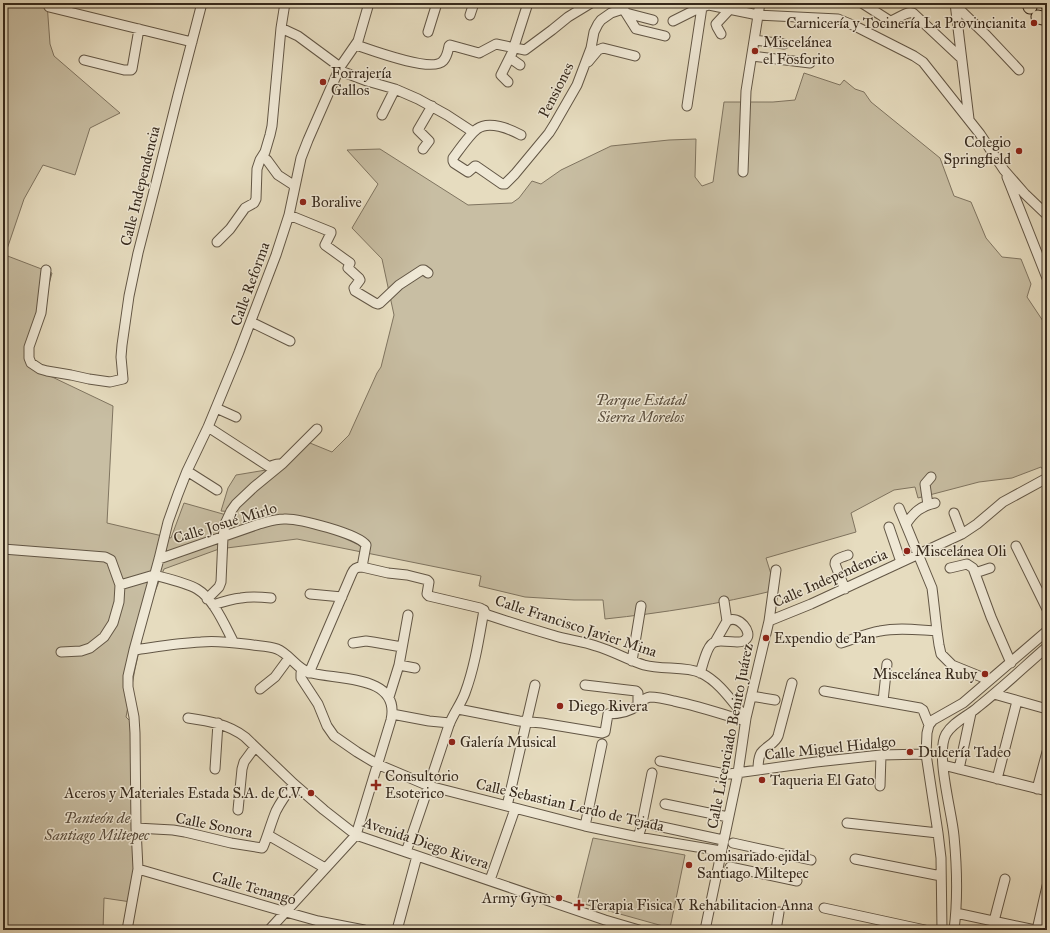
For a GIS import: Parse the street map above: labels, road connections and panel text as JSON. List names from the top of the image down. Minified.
{"streets":{"street":["Pensiones","Calle Independencia","Calle Reforma","Calle Josué Mirlo","Calle Francisco Javier Mina","Calle Licenciado Benito Juárez","Calle Miguel Hidalgo","Calle Sebastian Lerdo de Tejada","Calle Sonora","Avenida Diego Rivera","Calle Tenango"]},"crossings":[["Calle Independencia","Calle Licenciado Benito Juárez"],["Calle Reforma","Calle Josué Mirlo"],["Calle Reforma","Calle Sonora"],["Calle Reforma","Calle Tenango"],["Calle Josué Mirlo","Calle Francisco Javier Mina"],["Calle Francisco Javier Mina","Calle Licenciado Benito Juárez"],["Calle Licenciado Benito Juárez","Calle Miguel Hidalgo"],["Calle Licenciado Benito Juárez","Calle Sebastian Lerdo de Tejada"],["Calle Sonora","Avenida Diego Rivera"]],"parks":["Parque Estatal Sierra Morelos","Panteón de Santiago Miltepec"],"places":{"other":["Carnicería y Tocinería La Provincianita","Miscelánea el Fosforito","Forrajería Gallos","Colegio Springfield","Boralive","Miscelánea Oli","Expendio de Pan","Miscelánea Ruby","Diego Rivera","Galería Musical","Dulcería Tadeo","Taqueria El Gato","Aceros y Materiales Estada S.A. de C.V.","Comisariado ejidal Santiago Miltepec","Army Gym"],"health":["Consultorio Esoterico","Terapia Fisica Y Rehabilitacion Anna"]}}
